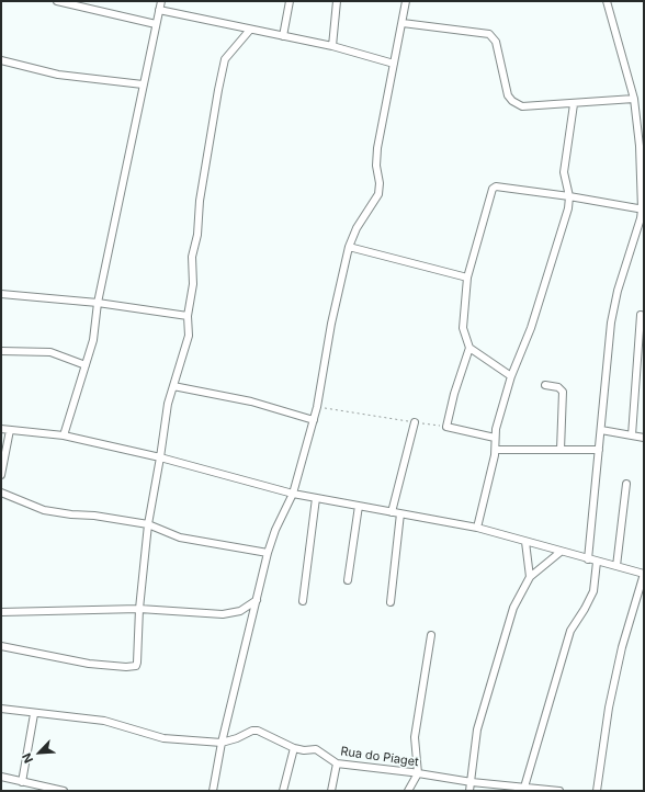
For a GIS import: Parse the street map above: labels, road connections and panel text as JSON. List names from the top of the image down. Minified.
{"streets":{"street":["Rua do Piaget"]},"north":"bottom left"}
